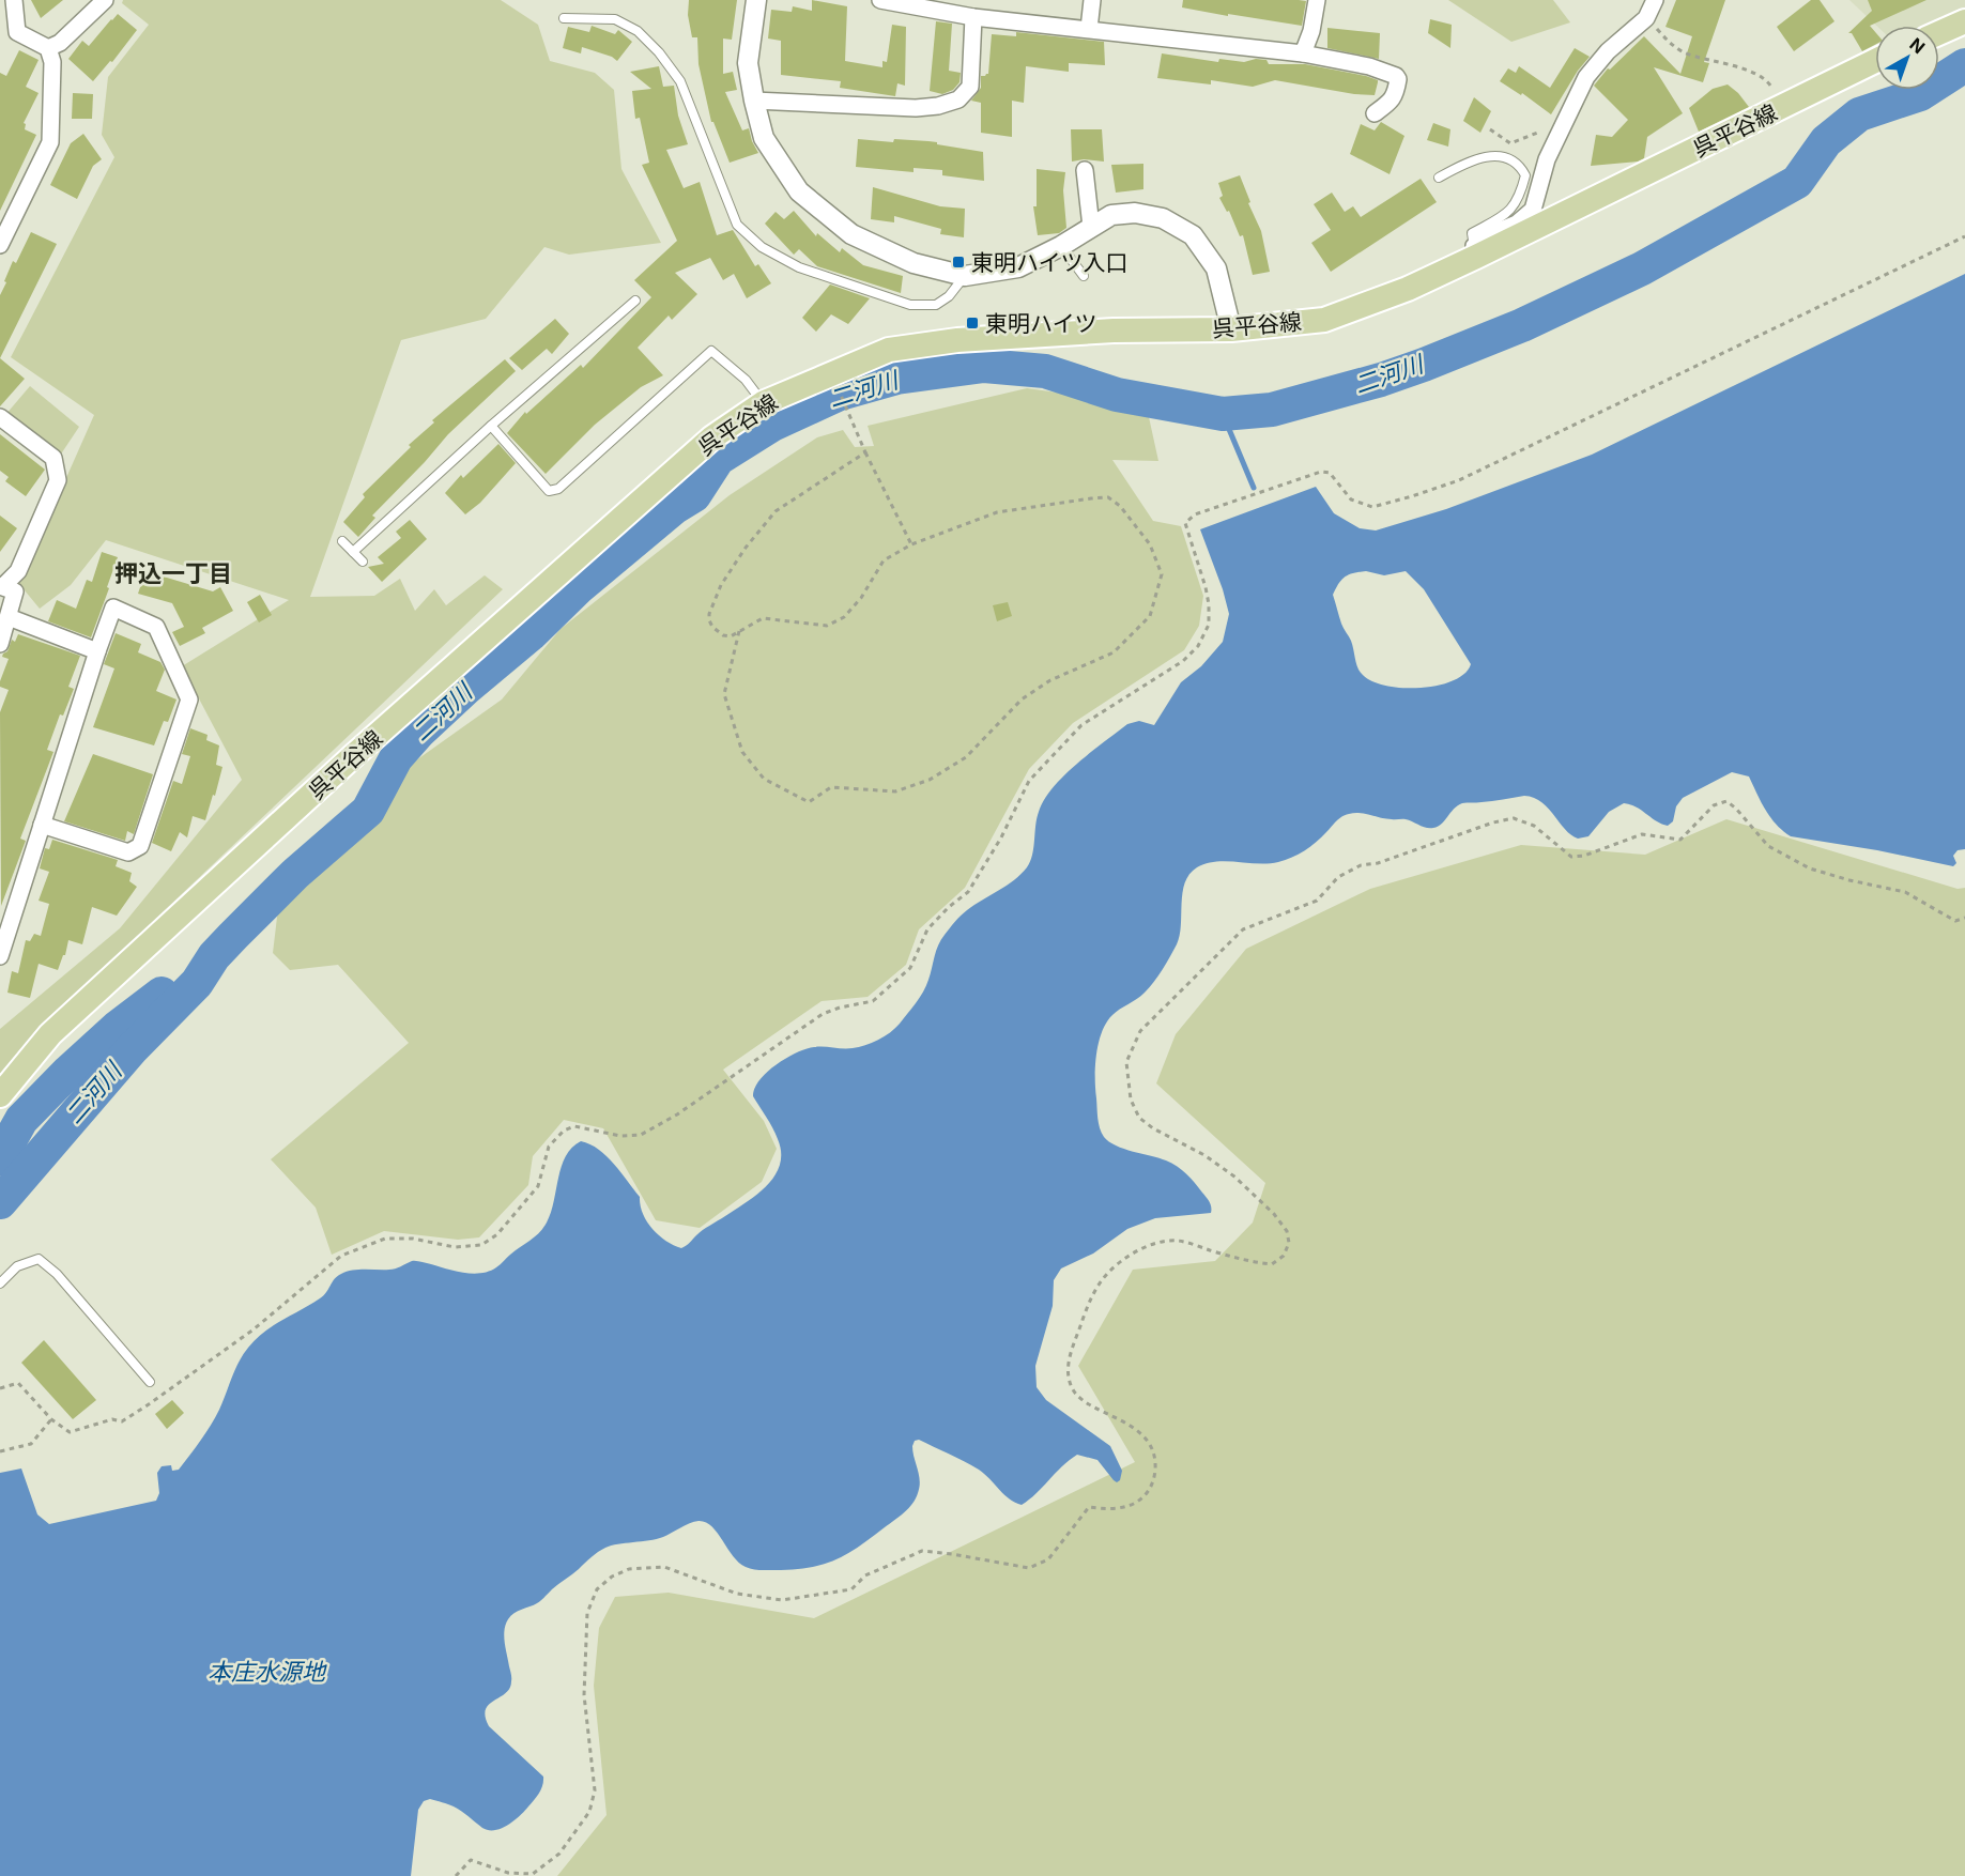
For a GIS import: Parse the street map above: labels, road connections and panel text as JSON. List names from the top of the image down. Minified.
{"streets":{"main road":["呉平谷線"]},"districts":["押込一丁目"],"water":["二河川","本庄水源地"],"places":{"transit":["東明ハイツ入口","東明ハイツ"]},"north":"top right"}
